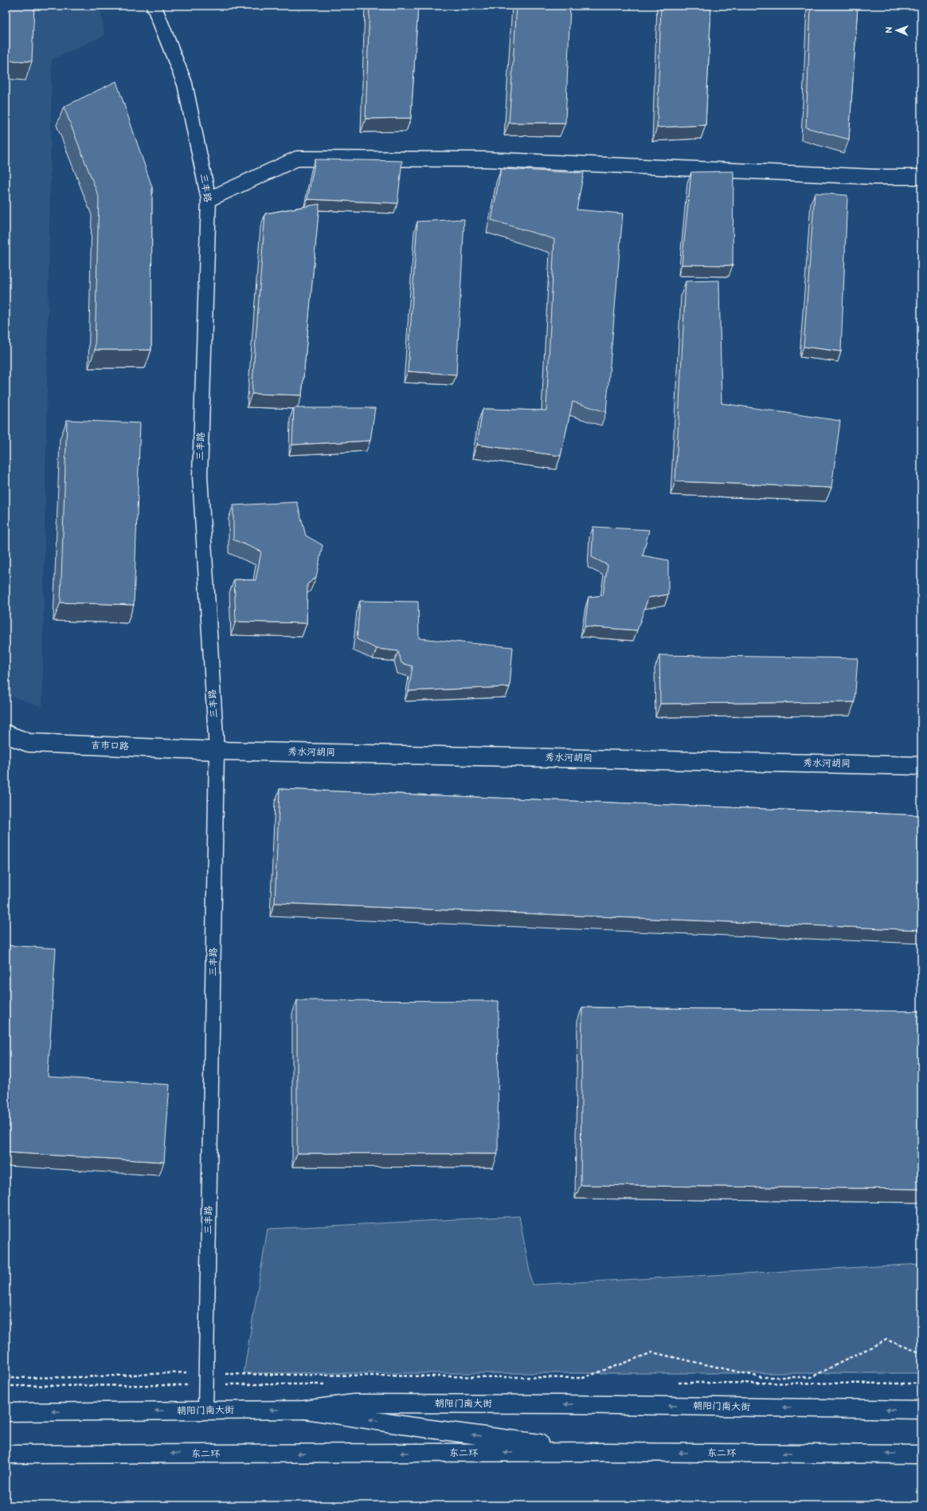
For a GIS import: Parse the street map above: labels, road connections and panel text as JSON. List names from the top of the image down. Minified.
{"streets":{"main road":["吉市口路","秀水河胡同","朝阳门南大街","东二环"],"lane":["三丰路"]},"crossings":[["三丰路","吉市口路"],["三丰路","秀水河胡同"],["三丰路","朝阳门南大街"],["吉市口路","秀水河胡同"]],"north":"left"}
